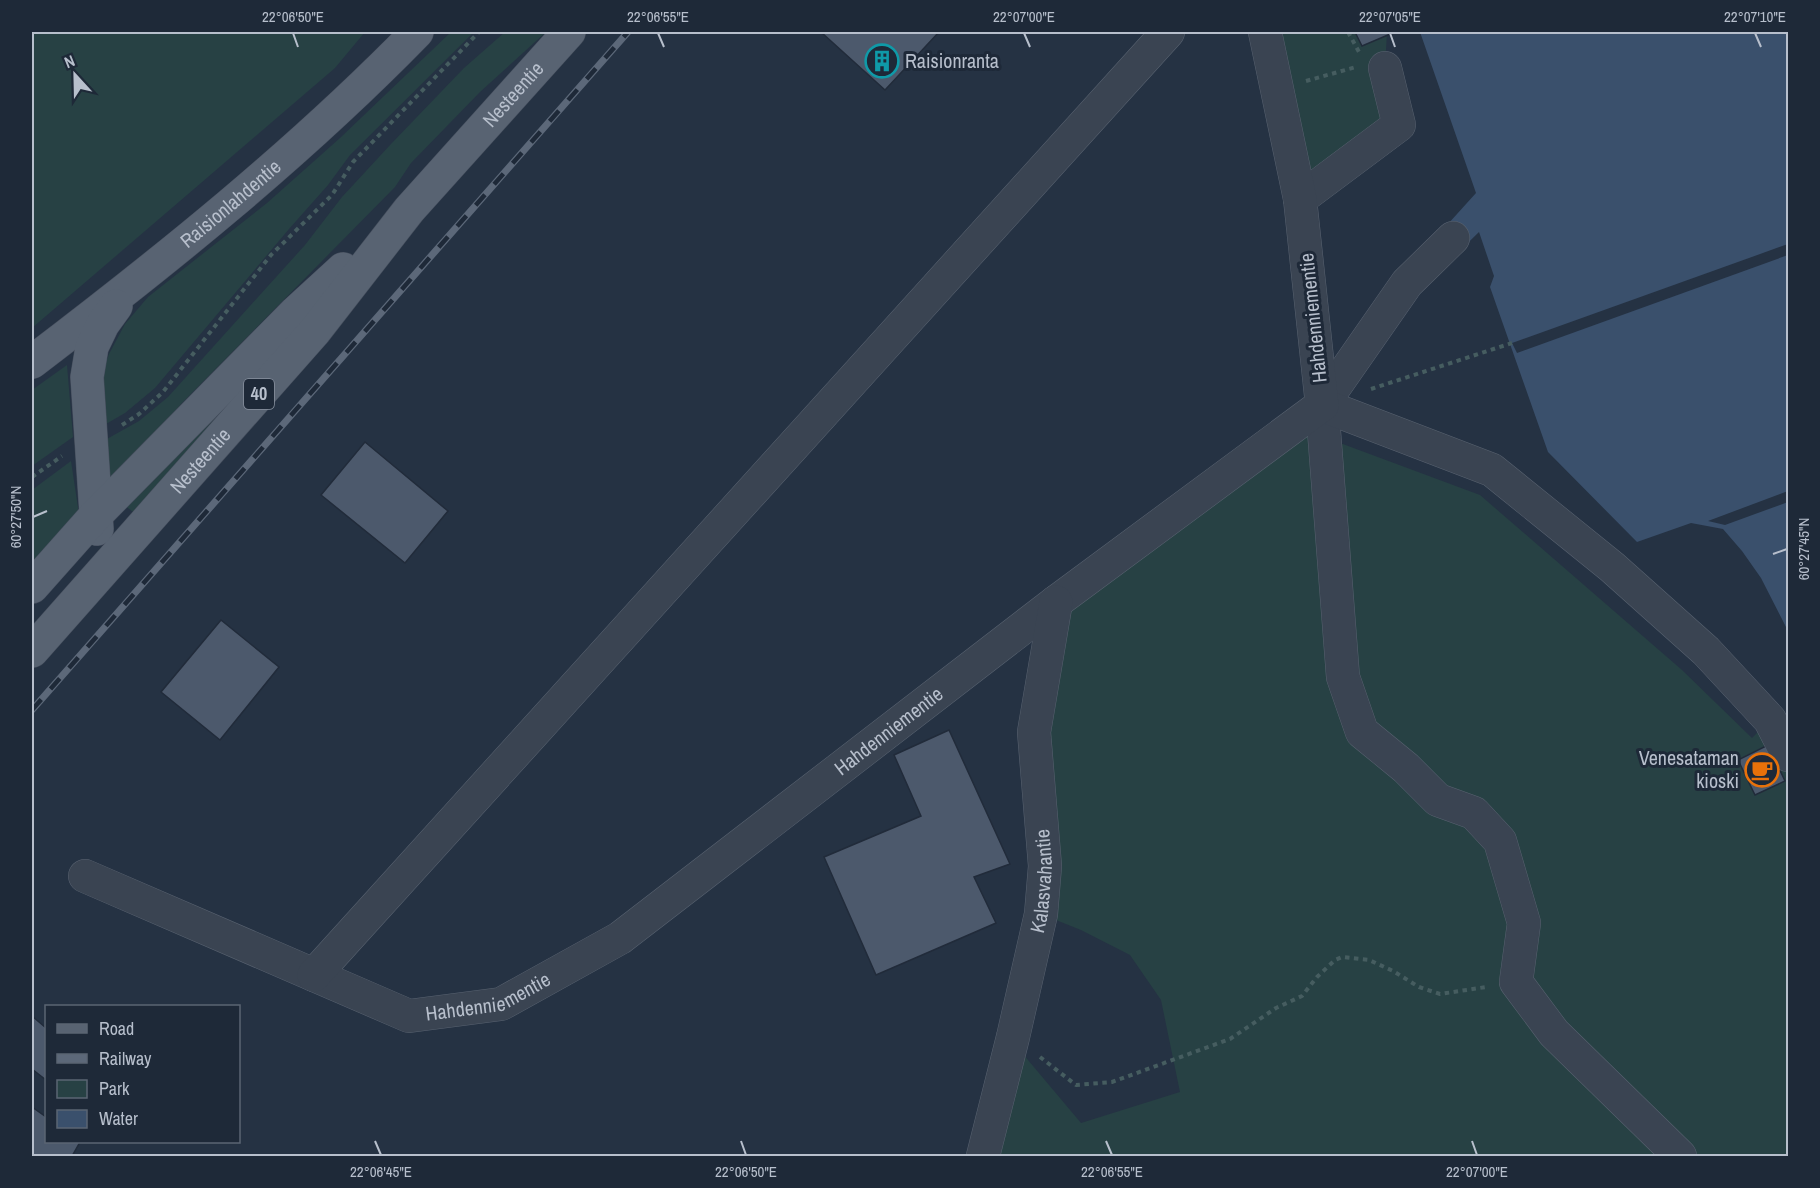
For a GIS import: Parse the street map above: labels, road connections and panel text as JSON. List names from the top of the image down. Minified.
{"streets":{"main road":["Nesteentie","Raisionlahdentie","40"],"street":["Hahdenniementie","Kalasvahantie"]},"crossings":[["Hahdenniementie","Kalasvahantie"]],"places":{"building":["Raisionranta"],"cafe":["Venesataman kioski"]},"legend":["Road","Railway","Park","Water"],"north":"top","coordinates":["22°06'50\"E","22°06'55\"E","22°07'00\"E","22°07'05\"E","22°07'10\"E","60°27'50\"N","60°27'45\"N","22°06'45\"E"]}
